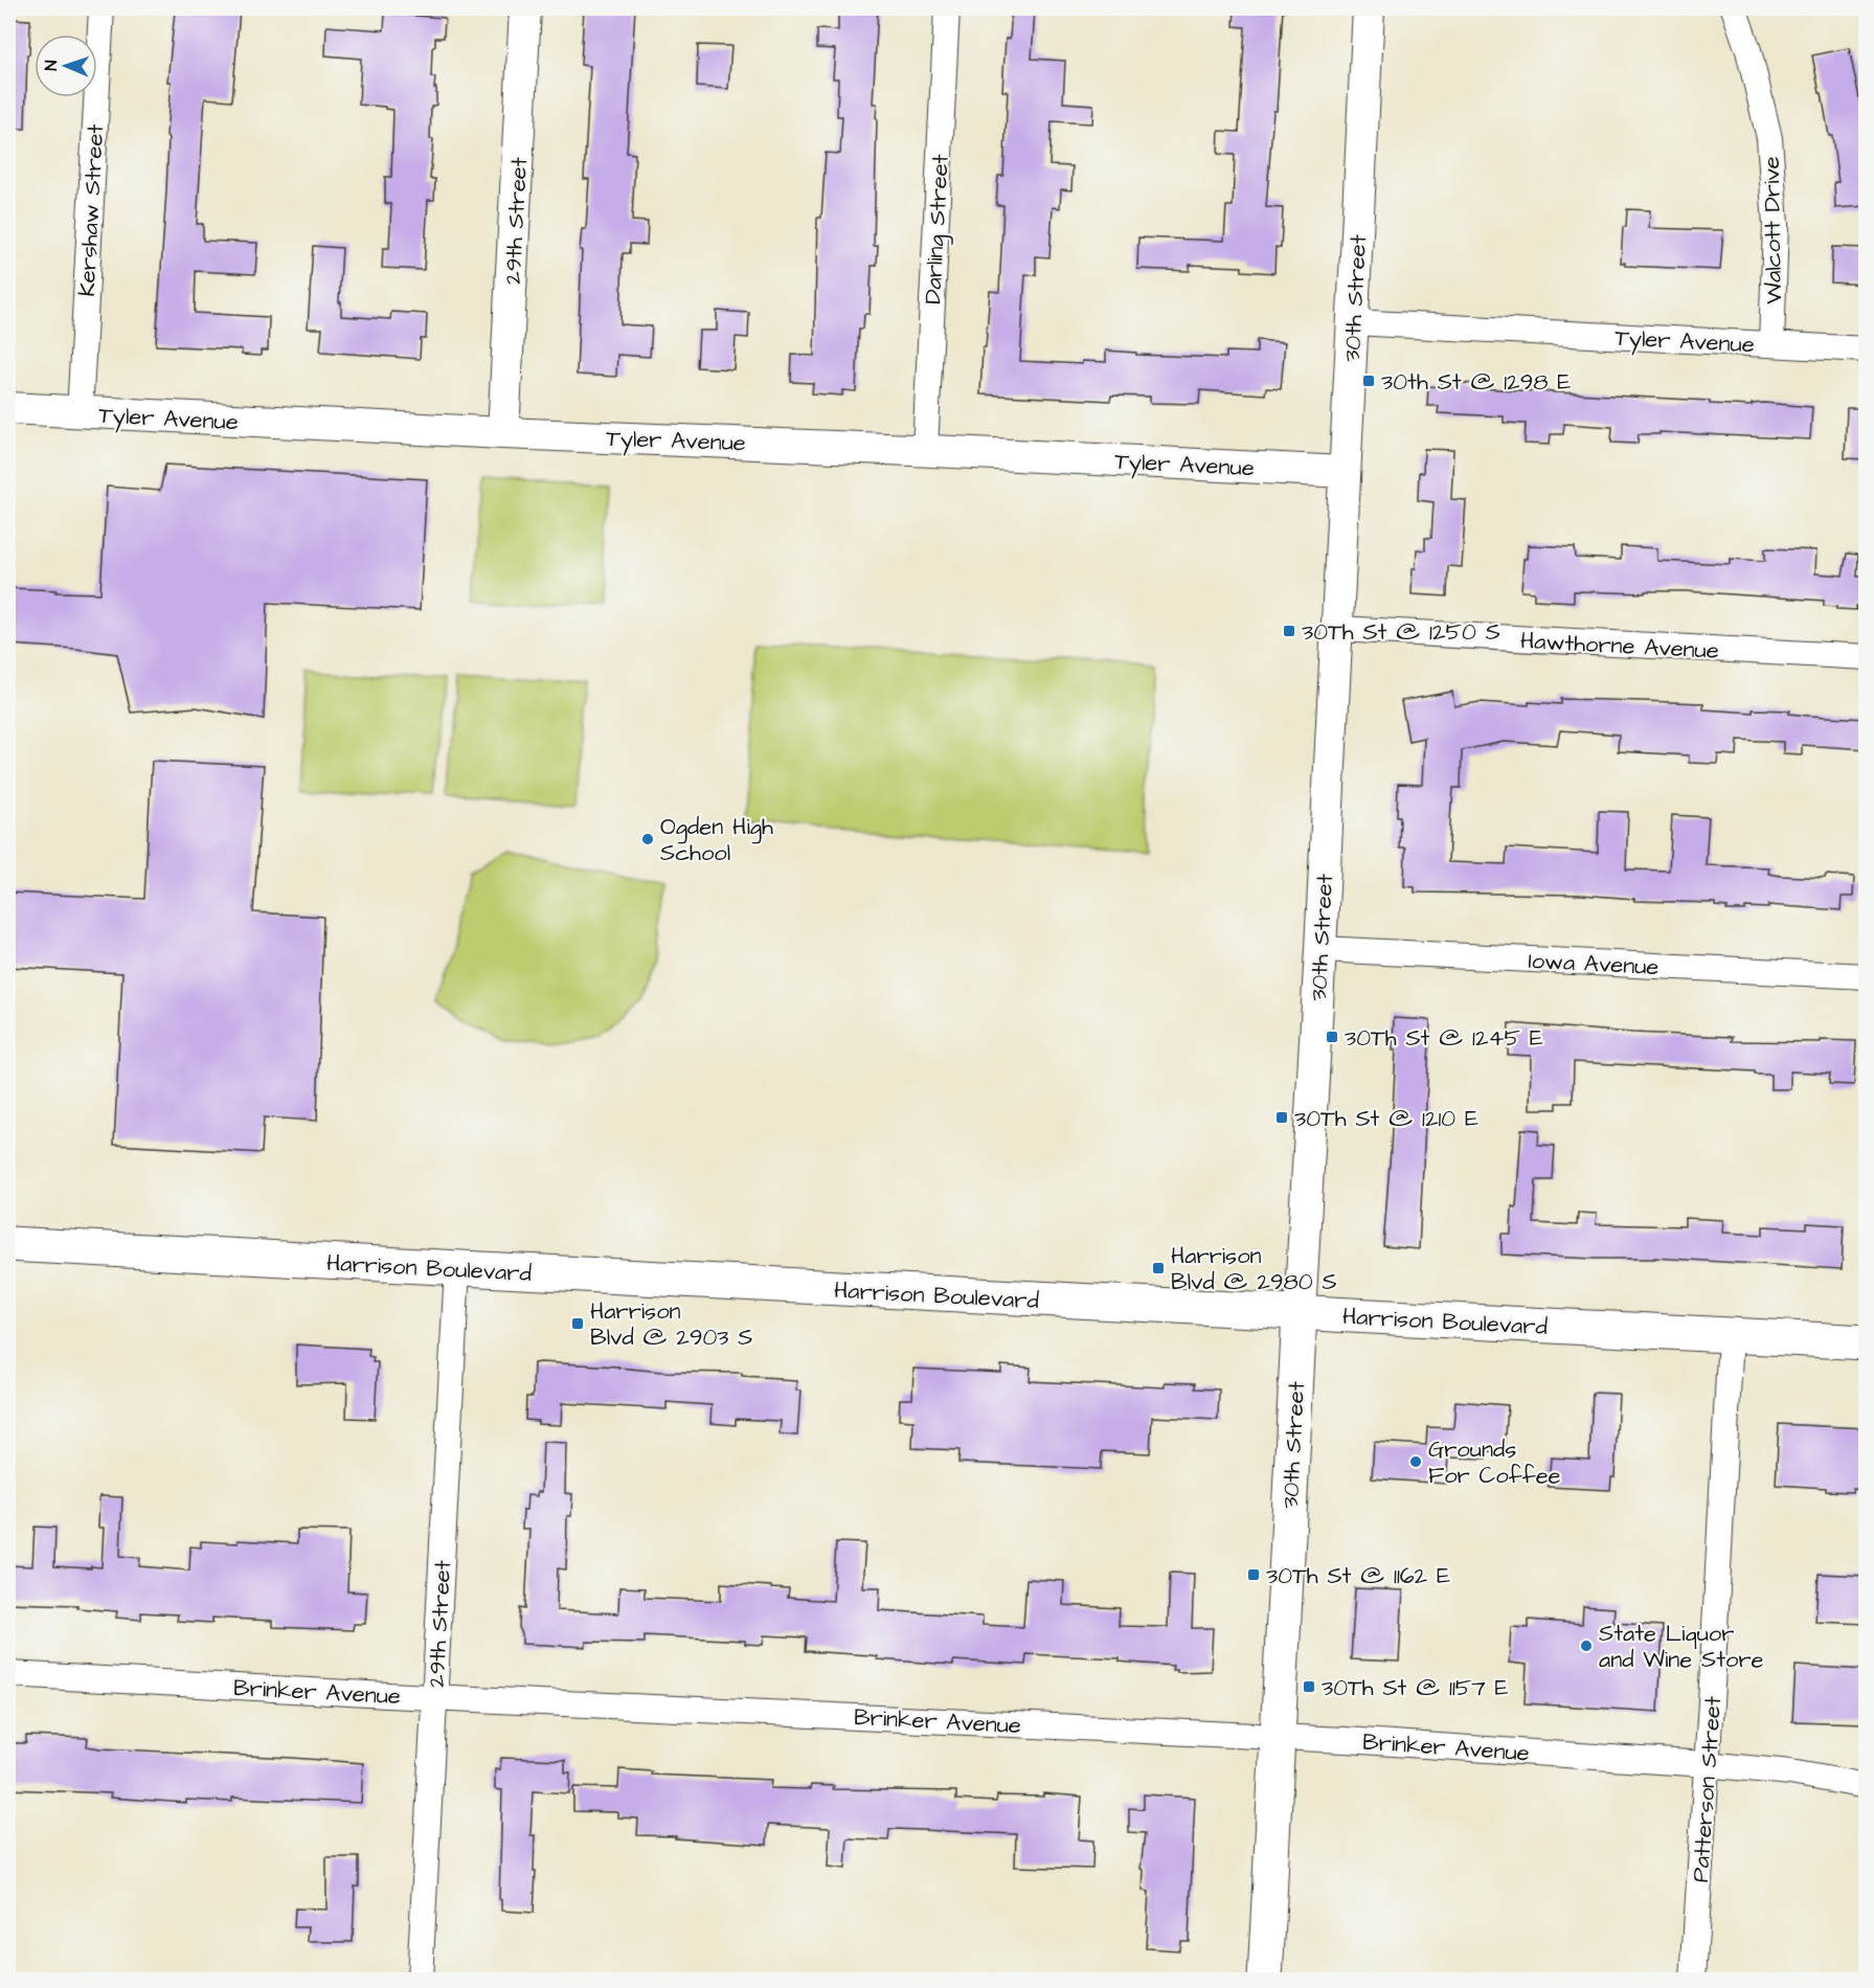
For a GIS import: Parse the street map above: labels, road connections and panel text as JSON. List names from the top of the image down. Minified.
{"streets":{"main road":["30th Street","Harrison Boulevard"],"street":["Kershaw Street","29th Street","Darling Street","Walcott Drive","Tyler Avenue","Hawthorne Avenue","Iowa Avenue","Brinker Avenue","Patterson Street"]},"crossings":[["Kershaw Street","Tyler Avenue"],["29th Street","Tyler Avenue"],["29th Street","Harrison Boulevard"],["29th Street","Brinker Avenue"],["Darling Street","Tyler Avenue"],["Walcott Drive","Tyler Avenue"],["30th Street","Tyler Avenue"],["30th Street","Hawthorne Avenue"],["30th Street","Iowa Avenue"],["30th Street","Harrison Boulevard"],["30th Street","Brinker Avenue"],["Harrison Boulevard","Patterson Street"],["Brinker Avenue","Patterson Street"]],"places":{"transit":["30th St @ 1298 E","30Th St @ 1250 S","30Th St @ 1245 E","30Th St @ 1210 E","Harrison Blvd @ 2980 S","Harrison Blvd @ 2903 S","30Th St @ 1162 E","30Th St @ 1157 E"],"other":["Ogden High School","Grounds For Coffee","State Liquor and Wine Store"]},"north":"left"}
